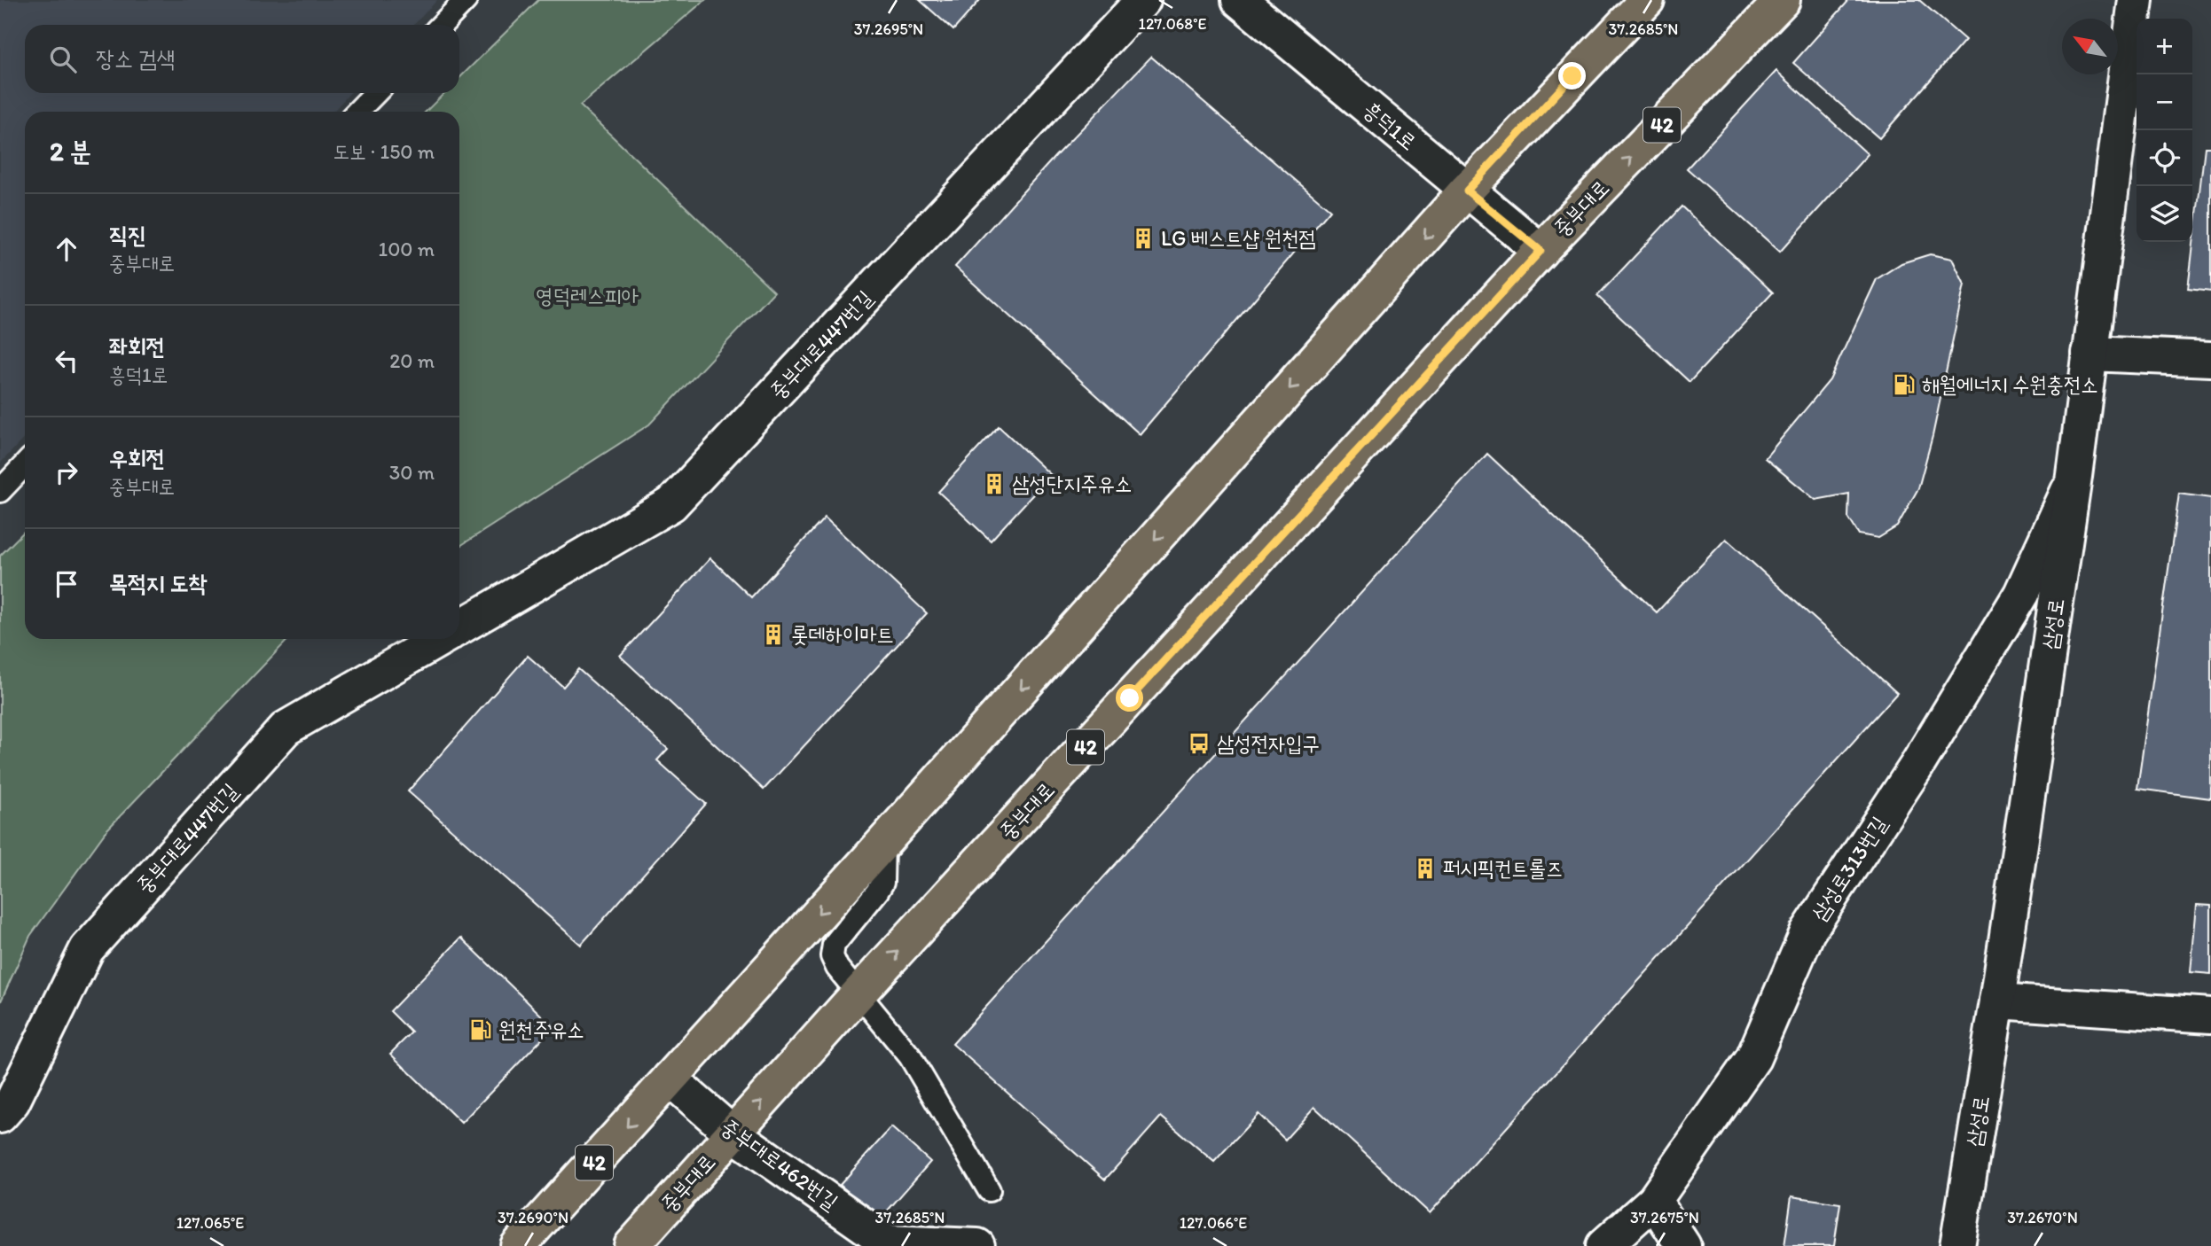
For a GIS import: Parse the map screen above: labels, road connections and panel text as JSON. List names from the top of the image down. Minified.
{"streets":{"main road":["42","중부대로"],"street":["흥덕1로","중부대로447번길","삼성로","삼성로313번길","중부대로462번길"]},"crossings":[["42","흥덕1로"],["42","중부대로462번길"],["흥덕1로","중부대로"],["중부대로","중부대로462번길"],["삼성로","삼성로313번길"]],"parks":["영덕레스피아"],"places":{"building":["LG 베스트샵 원천점","삼성단지주유소","롯데하이마트","퍼시픽컨트롤즈"],"fuel station":["해월에너지 수원충전소","원천주유소"],"bus stop":["삼성전자입구"]},"north":"top left","page":{"map_buttons":["+","−"],"search":"장소 검색","heading":["2 분","도보 · 150 m"],"list":[["직진","중부대로","100 m"],["좌회전","흥덕1로","20 m"],["우회전","중부대로","30 m"],"목적지 도착"]},"coordinates":["127.068°E","37.2695°N","37.2685°N","37.2690°N","37.2675°N","37.2670°N","127.065°E","127.066°E"]}
